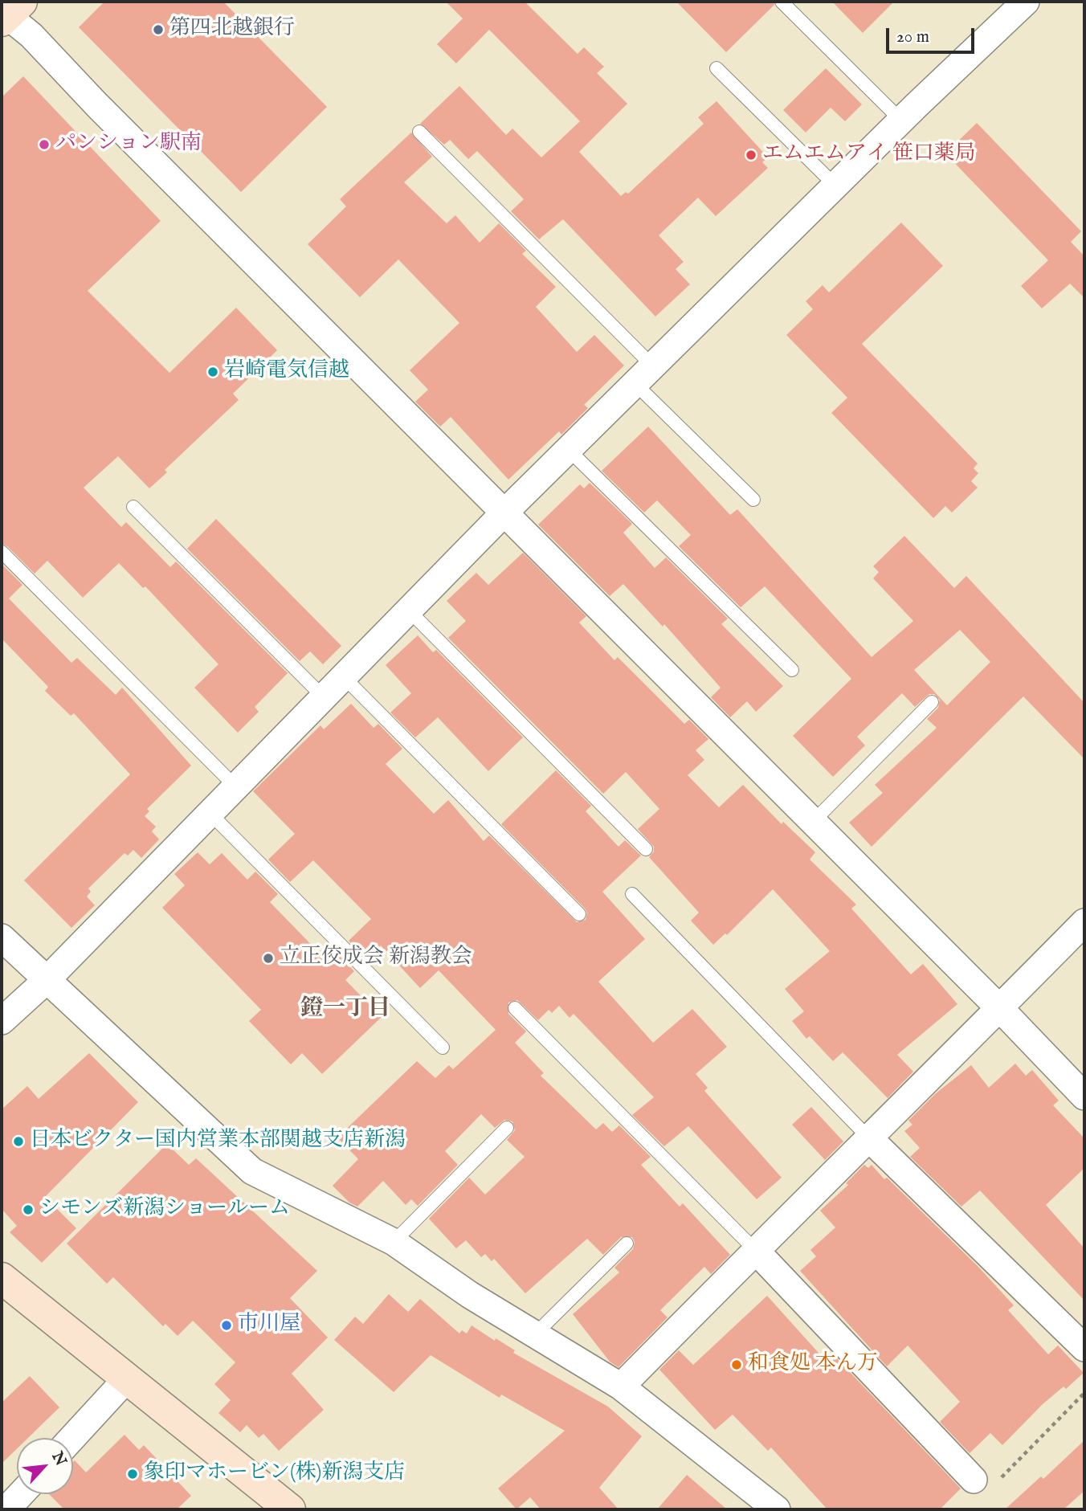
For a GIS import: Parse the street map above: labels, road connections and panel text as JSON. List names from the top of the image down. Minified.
{"districts":["鐙一丁目"],"places":["第四北越銀行","パンション駅南","エムエムアイ 笹口薬局","岩崎電気信越","立正佼成会 新潟教会","日本ビクター国内営業本部関越支店新潟","シモンズ新潟ショールーム","市川屋","和食処 本ん万","象印マホービン(株)新潟支店"],"scale_bar":"20 m","north":"top right"}
